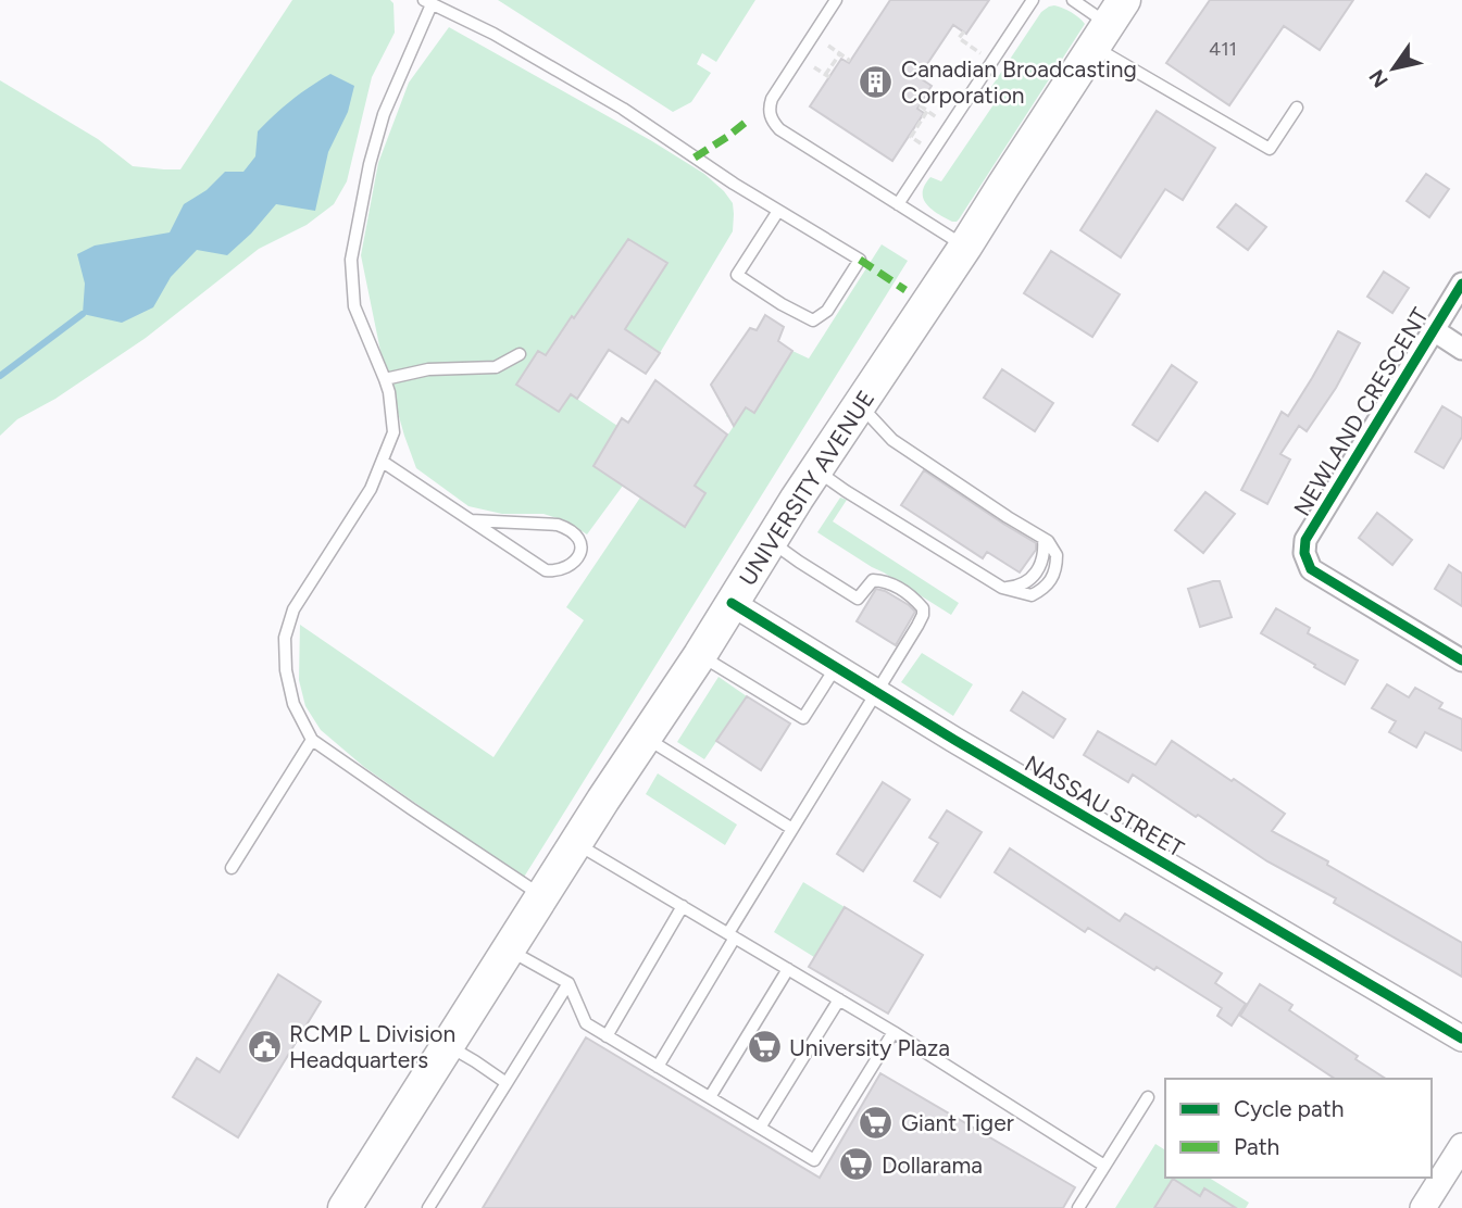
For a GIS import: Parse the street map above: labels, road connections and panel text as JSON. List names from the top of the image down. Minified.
{"streets":{"main road":["UNIVERSITY AVENUE"],"street":["NEWLAND CRESCENT","NASSAU STREET"]},"crossings":[["UNIVERSITY AVENUE","NASSAU STREET"]],"places":{"building":["Canadian Broadcasting Corporation"],"public building":["RCMP L Division Headquarters"],"supermarket":["University Plaza","Giant Tiger","Dollarama"]},"house_numbers":["411"],"legend":["Cycle path","Path"],"north":"bottom left"}
